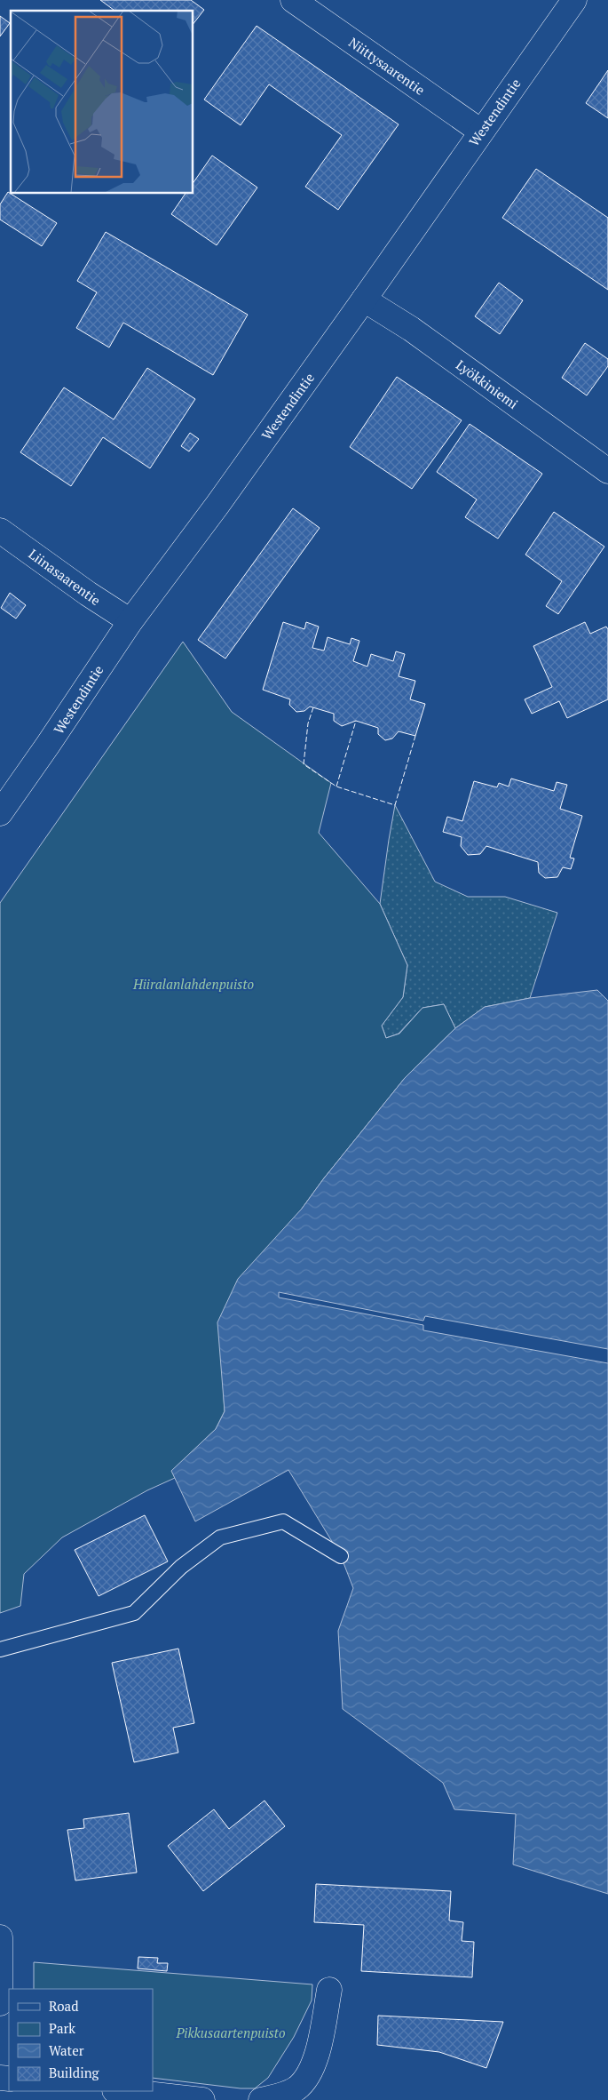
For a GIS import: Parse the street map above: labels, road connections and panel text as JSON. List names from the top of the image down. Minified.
{"streets":{"street":["Niittysaarentie","Westendintie","Lyökkiniemi","Liinasaarentie"]},"crossings":[["Niittysaarentie","Westendintie"],["Westendintie","Lyökkiniemi"],["Westendintie","Liinasaarentie"]],"parks":["Hiiralanlahdenpuisto","Pikkusaartenpuisto"],"legend":["Road","Park","Water","Building"]}
